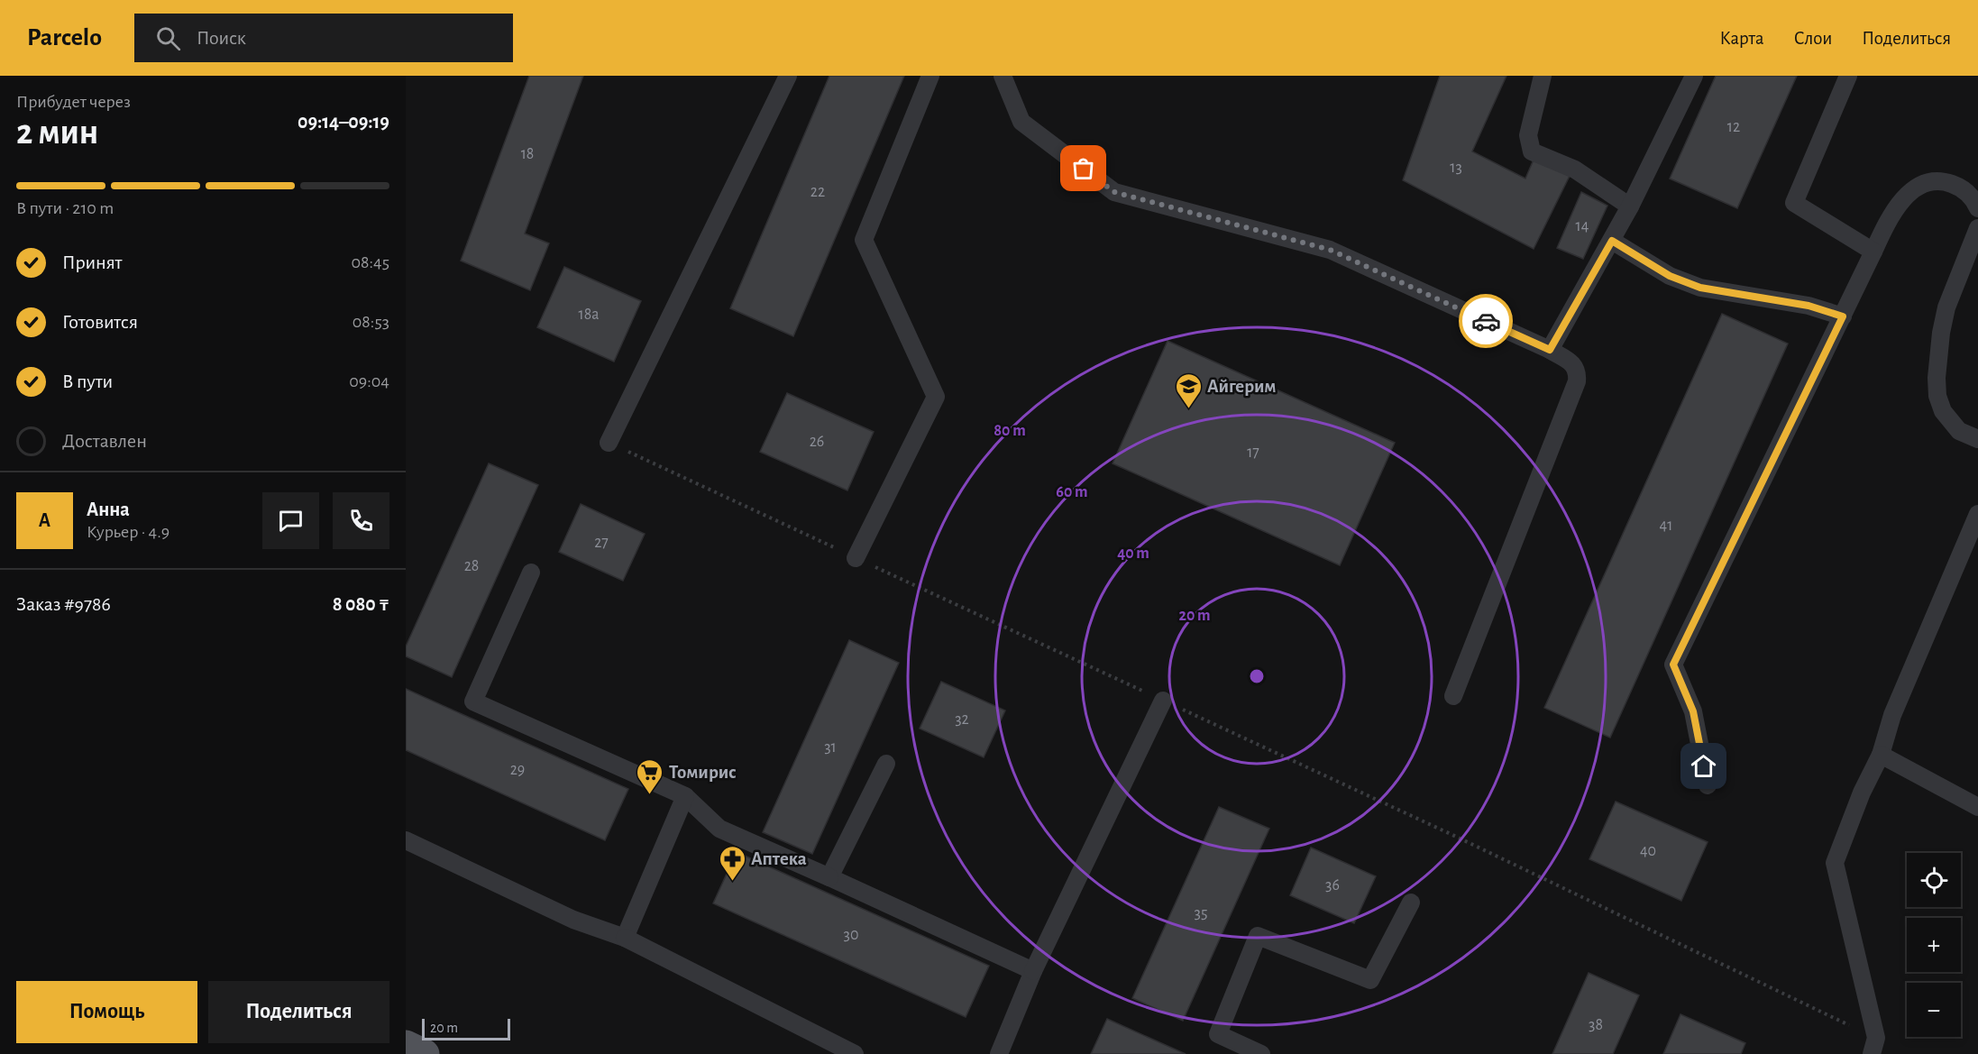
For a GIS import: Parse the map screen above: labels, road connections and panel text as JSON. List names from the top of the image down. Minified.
{"places":{"school or university":["Айгерим"],"supermarket":["Томирис"],"pharmacy":["Аптека"]},"house_numbers":["12","18","13","22","14","18а","26","17","41","27","28","32","31","29","40","36","35","30","38"],"scale_bar":"20 m","page":{"header":"Parcelo","search":"Поиск","nav":["Карта","Слои","Поделиться"],"heading":["2 мин","Прибудет через","09:14–09:19"],"panel":["Анна","Курьер · 4.9","Заказ #9786","8 080 ₸"],"bar":"В пути · 210 m","list":[["Принят","08:45"],["Готовится","08:53"],["В пути","09:04"],"Доставлен"],"round":"А","map_buttons":["+","−"],"buttons":["Помощь","Поделиться"],"scale":"20 m"},"rings":["80 m","60 m","40 m","20 m"]}
